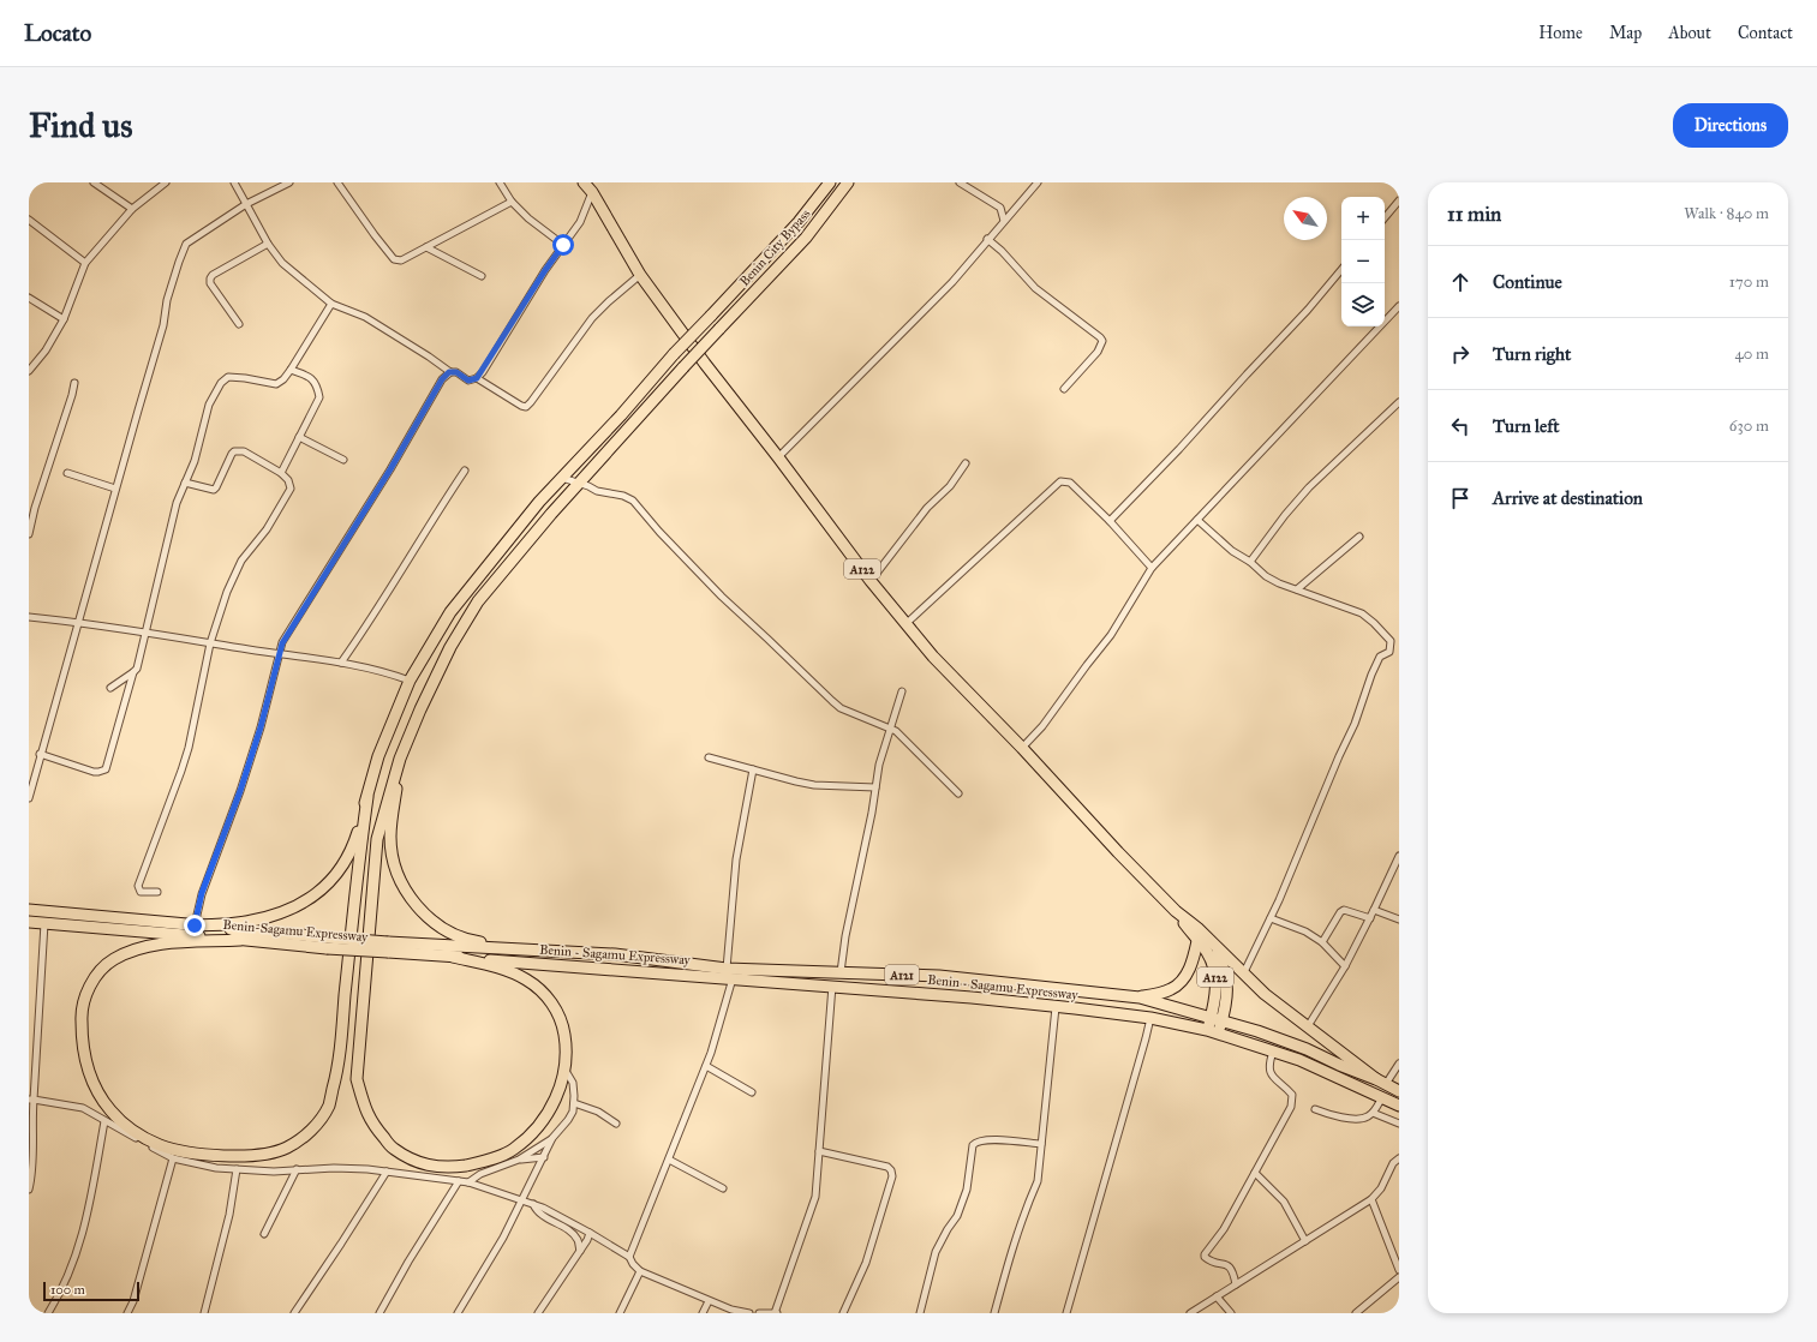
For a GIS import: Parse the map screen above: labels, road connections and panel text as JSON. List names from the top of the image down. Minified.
{"streets":{"highway":["Benin City Bypass","A122","Benin-Sagamu Expressway","Benin - Sagamu Expressway","A121"]},"crossings":[["A122","Benin - Sagamu Expressway"],["A122","A121"],["Benin-Sagamu Expressway","A121"],["Benin - Sagamu Expressway","A121"]],"scale_bar":"100 m","north":"top left","page":{"header":"Locato","nav":["Home","Map","About","Contact"],"buttons":"Directions","title":"Find us","heading":["11 min","Walk · 840 m"],"map_buttons":["+","−"],"list":[["Continue","170 m"],["Turn right","40 m"],["Turn left","630 m"],"Arrive at destination"],"scale":"100 m"}}
